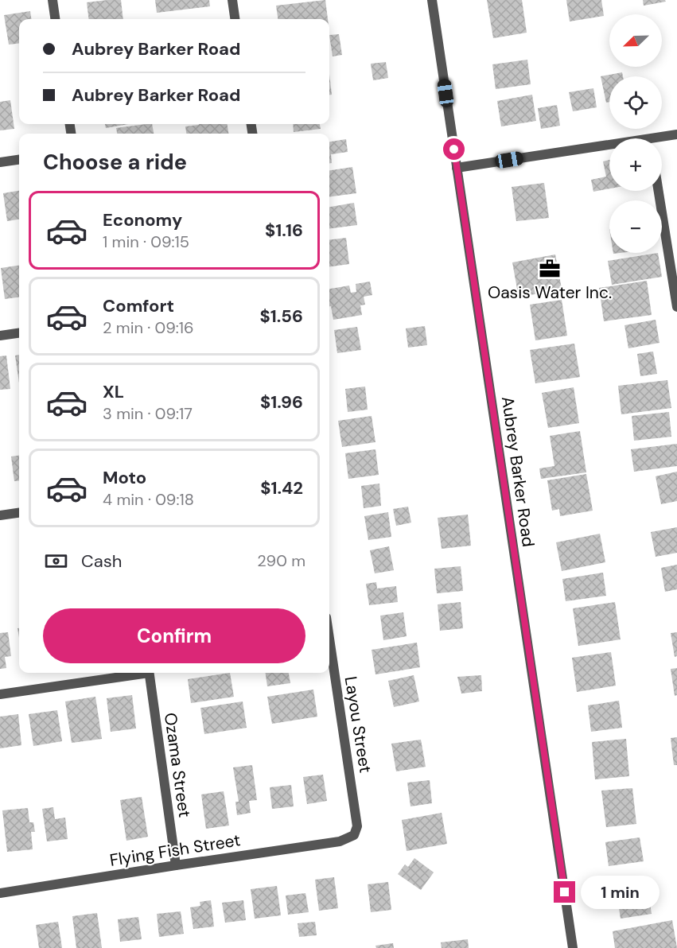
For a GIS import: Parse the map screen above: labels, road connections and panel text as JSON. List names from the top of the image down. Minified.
{"streets":{"street":["Aubrey Barker Road","Layou Street","Ozama Street","Flying Fish Street"]},"crossings":[["Layou Street","Flying Fish Street"],["Ozama Street","Flying Fish Street"]],"places":{"office":["Oasis Water Inc."]},"north":"bottom left","page":{"map_buttons":["+","−"],"banner":["Aubrey Barker Road","Aubrey Barker Road"],"heading":"Choose a ride","list":[{"name":"Economy","note":"1 min · 09:15","value":"$1.16"},{"name":"Comfort","note":"2 min · 09:16","value":"$1.56"},{"name":"XL","note":"3 min · 09:17","value":"$1.96"},{"name":"Moto","note":"4 min · 09:18","value":"$1.42"}],"pay":["Cash","290 m"],"buttons":"Confirm","bubble":"1 min"}}
